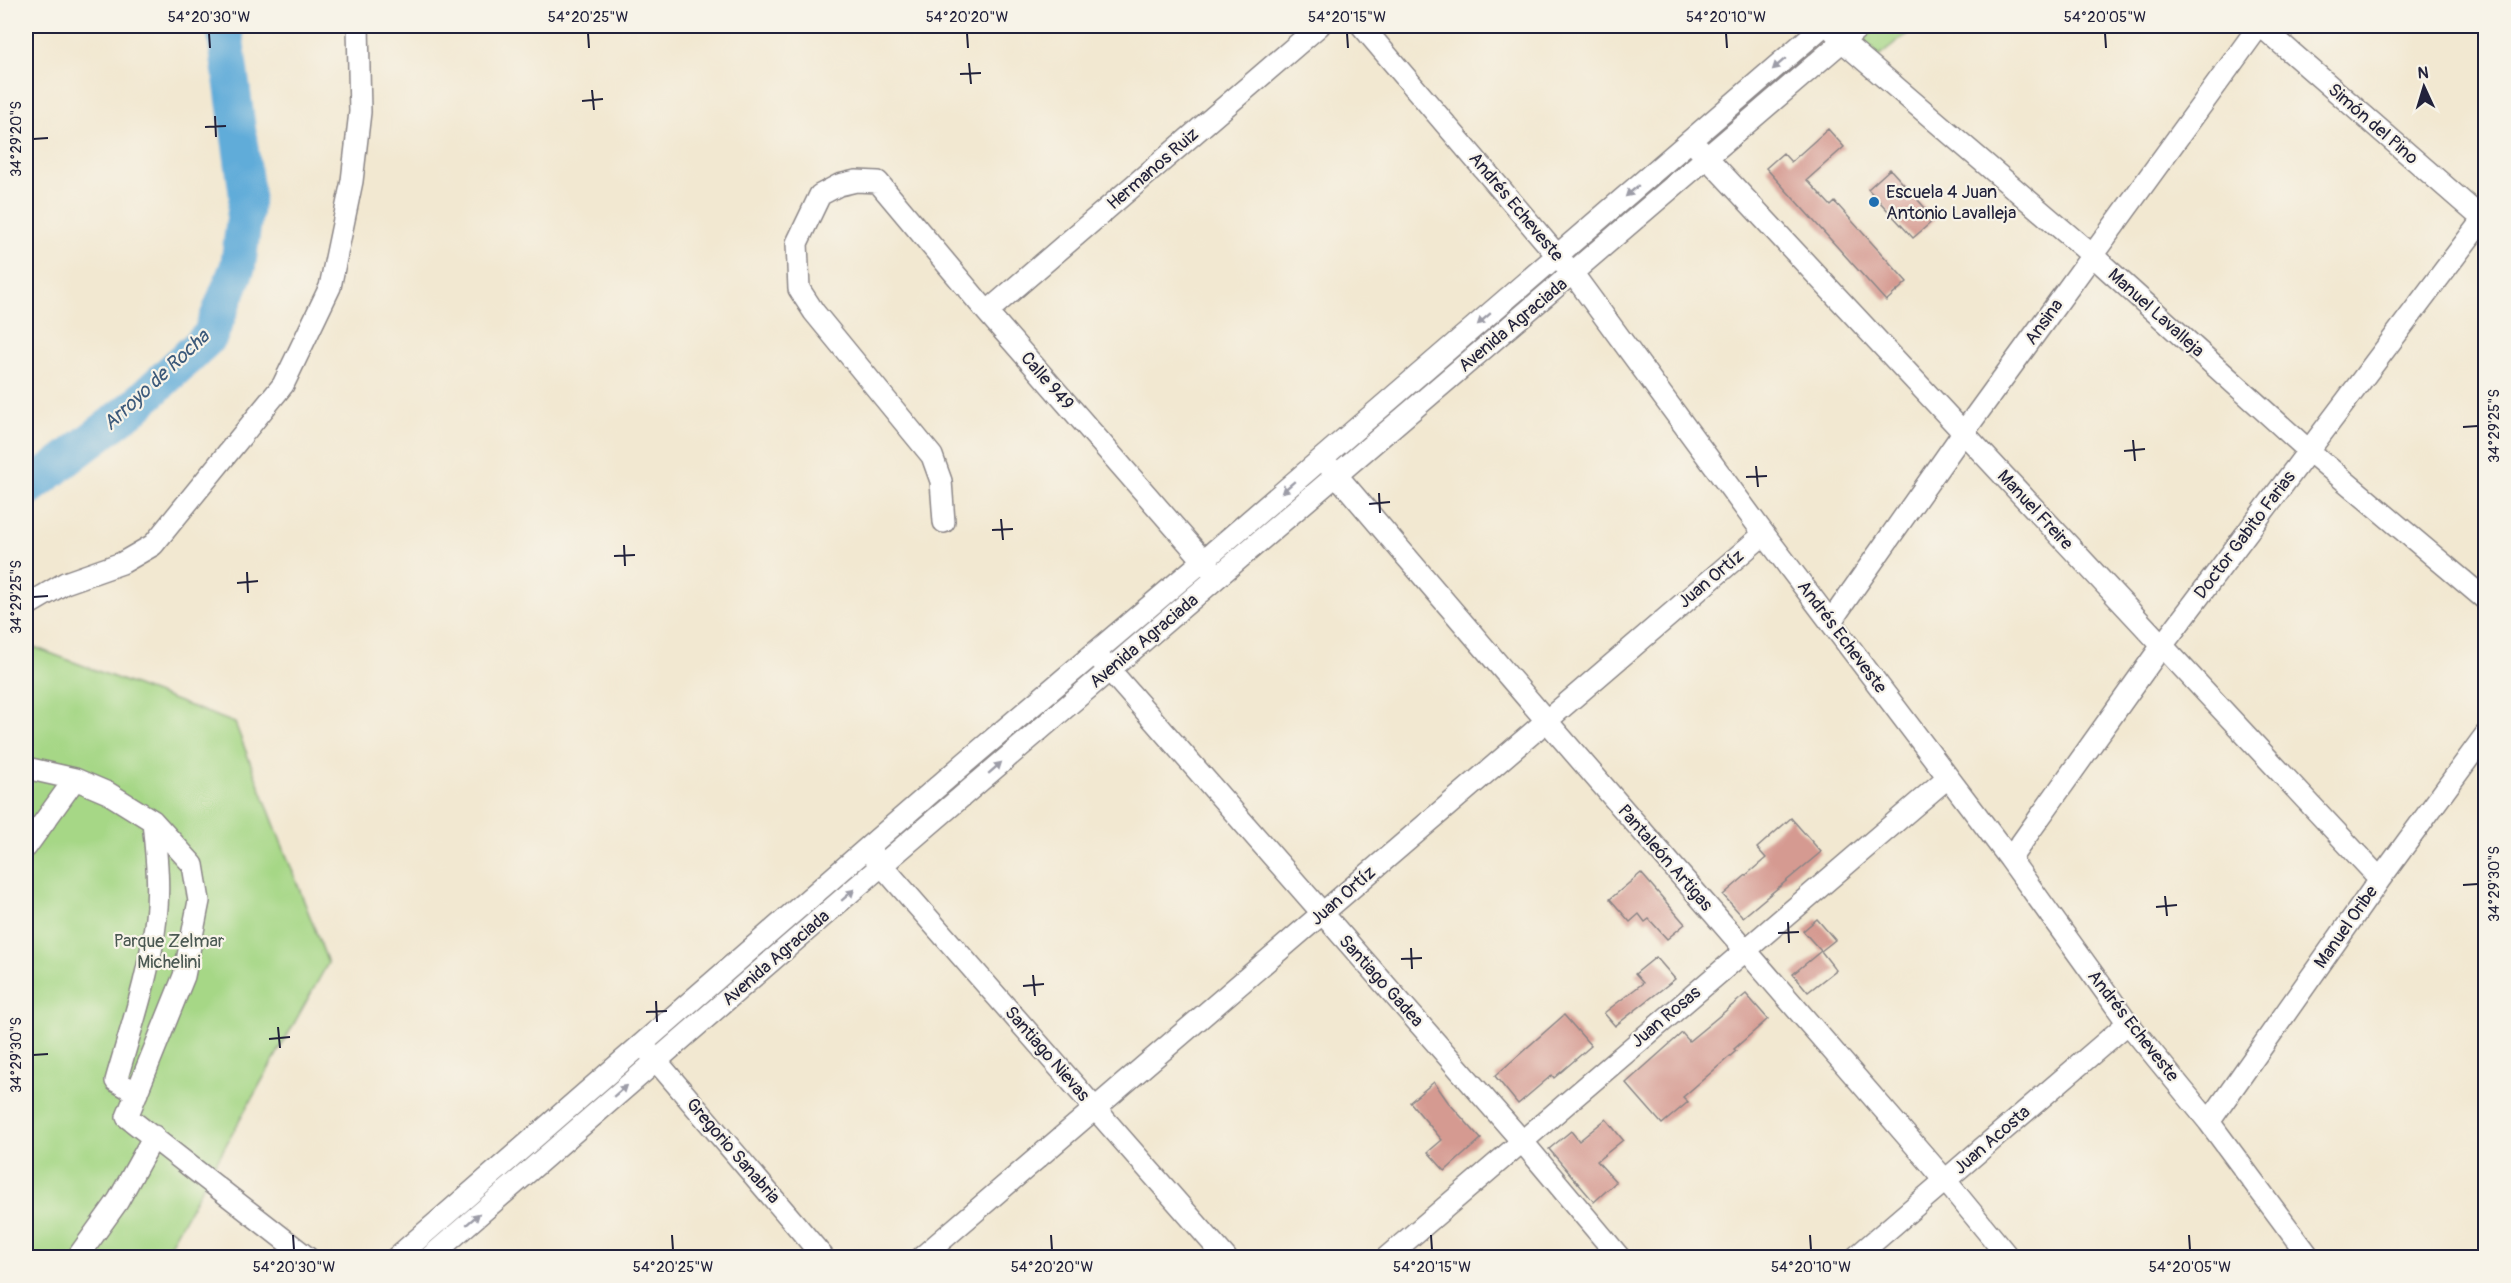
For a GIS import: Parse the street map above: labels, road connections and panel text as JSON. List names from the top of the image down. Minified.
{"streets":{"street":["Simón del Pino","Hermanos Ruiz","Andrés Echeveste","Manuel Lavalleja","Ansina","Avenida Agraciada","Calle 949","Manuel Freire","Doctor Gabito Farias","Juan Ortíz","Pantaleón Artigas","Manuel Oribe","Santiago Gadea","Juan Rosas","Santiago Nievas","Juan Acosta","Gregorio Sanabria"]},"crossings":[["Simón del Pino","Ansina"],["Simón del Pino","Doctor Gabito Farias"],["Hermanos Ruiz","Calle 949"],["Andrés Echeveste","Ansina"],["Andrés Echeveste","Avenida Agraciada"],["Andrés Echeveste","Doctor Gabito Farias"],["Andrés Echeveste","Juan Ortíz"],["Andrés Echeveste","Manuel Oribe"],["Andrés Echeveste","Juan Rosas"],["Andrés Echeveste","Juan Acosta"],["Manuel Lavalleja","Ansina"],["Manuel Lavalleja","Avenida Agraciada"],["Manuel Lavalleja","Doctor Gabito Farias"],["Ansina","Manuel Freire"],["Avenida Agraciada","Calle 949"],["Avenida Agraciada","Manuel Freire"],["Avenida Agraciada","Pantaleón Artigas"],["Avenida Agraciada","Santiago Gadea"],["Avenida Agraciada","Santiago Nievas"],["Avenida Agraciada","Gregorio Sanabria"],["Manuel Freire","Doctor Gabito Farias"],["Manuel Freire","Manuel Oribe"],["Juan Ortíz","Pantaleón Artigas"],["Juan Ortíz","Santiago Gadea"],["Juan Ortíz","Santiago Nievas"],["Pantaleón Artigas","Juan Rosas"],["Pantaleón Artigas","Juan Acosta"],["Santiago Gadea","Juan Rosas"]],"water":["Arroyo de Rocha"],"parks":["Parque Zelmar Michelini"],"places":["Escuela 4 Juan Antonio Lavalleja"],"north":"top","coordinates":["54°20'30\"W","54°20'25\"W","54°20'20\"W","54°20'15\"W","54°20'10\"W","54°20'05\"W","34°29'20\"S","34°29'25\"S","34°29'30\"S"]}
